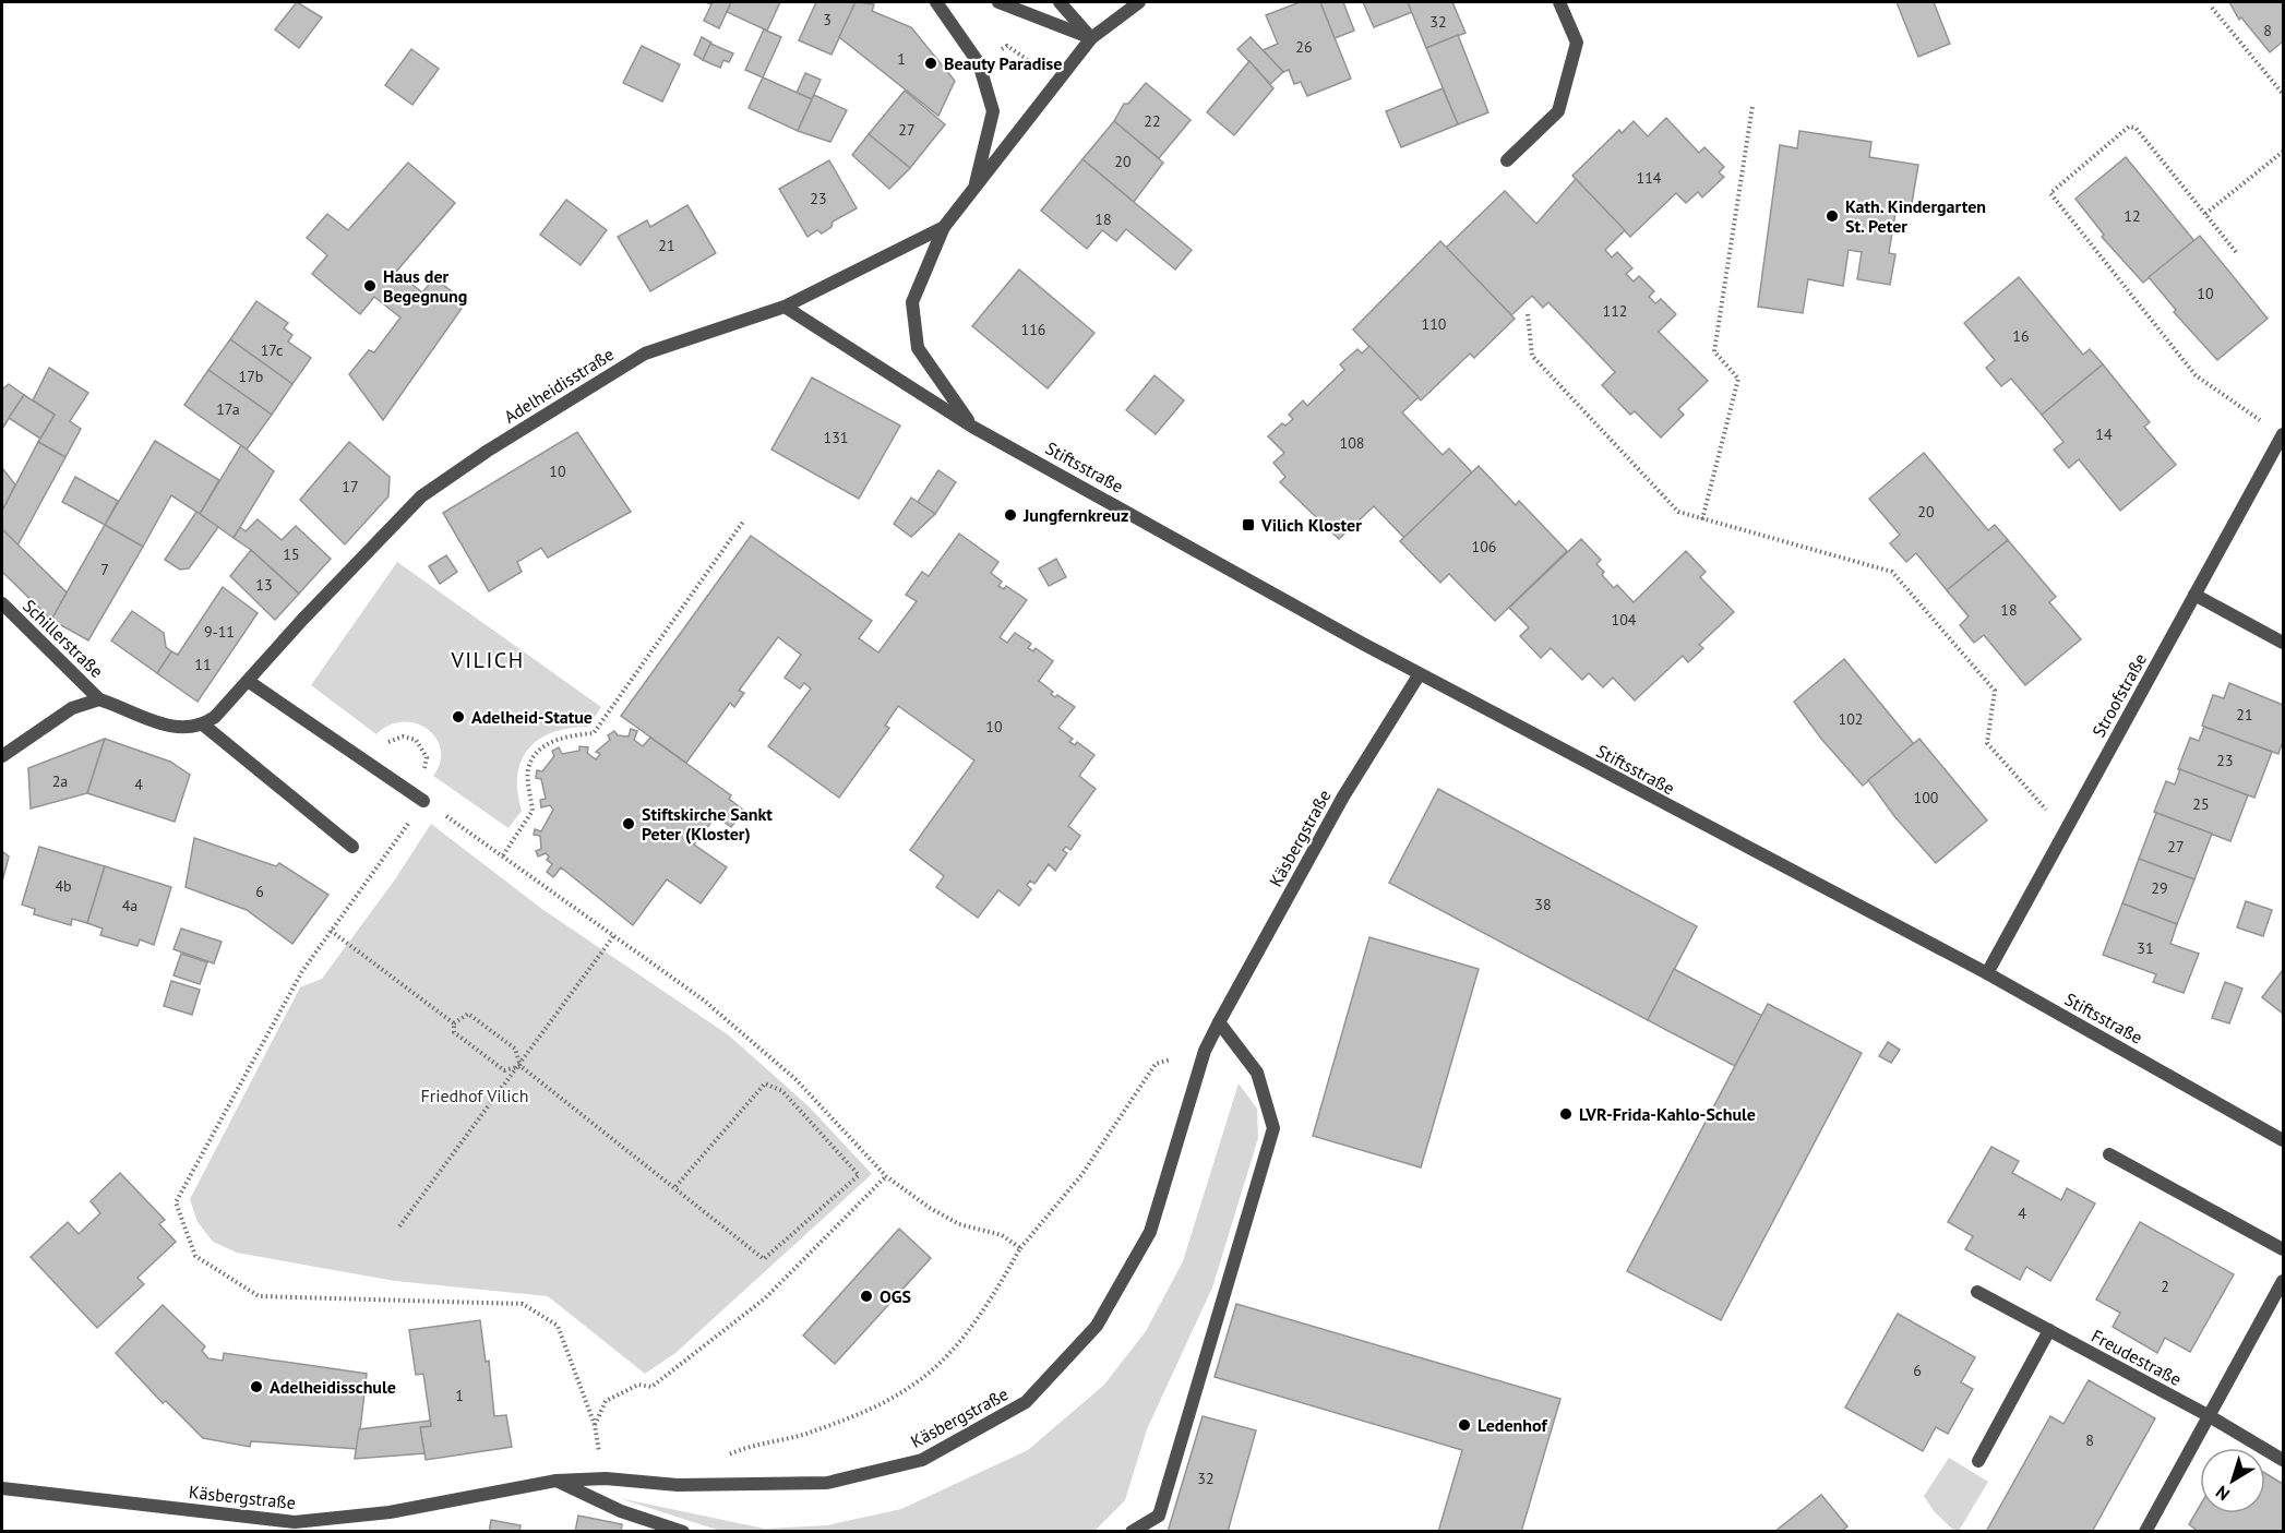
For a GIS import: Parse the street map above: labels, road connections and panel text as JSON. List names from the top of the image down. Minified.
{"streets":{"street":["Adelheidisstraße","Stiftsstraße","Schillerstraße","Stroofstraße","Käsbergstraße","Freudestraße"]},"crossings":[["Adelheidisstraße","Stiftsstraße"],["Stiftsstraße","Stroofstraße"],["Stiftsstraße","Käsbergstraße"]],"districts":["VILICH"],"parks":["Friedhof Vilich"],"places":{"other":["Beauty Paradise","Kath. Kindergarten St. Peter","Haus der Begegnung","Jungfernkreuz","Adelheid-Statue","Stiftskirche Sankt Peter (Kloster)","LVR-Frida-Kahlo-Schule","OGS","Adelheidisschule","Ledenhof"],"transit":["Vilich Kloster"]},"house_numbers":["3","32","8","26","1","22","27","20","114","23","12","18","21","10","112","110","116","16","17c","17b","17a","14","131","108","10","17","20","106","15","7","13","18","104","9-11","11","21","102","10","23","2a","4","100","25","27","4b","29","6","38","4a","31","4","2","6","1","8","32"],"north":"bottom left"}
